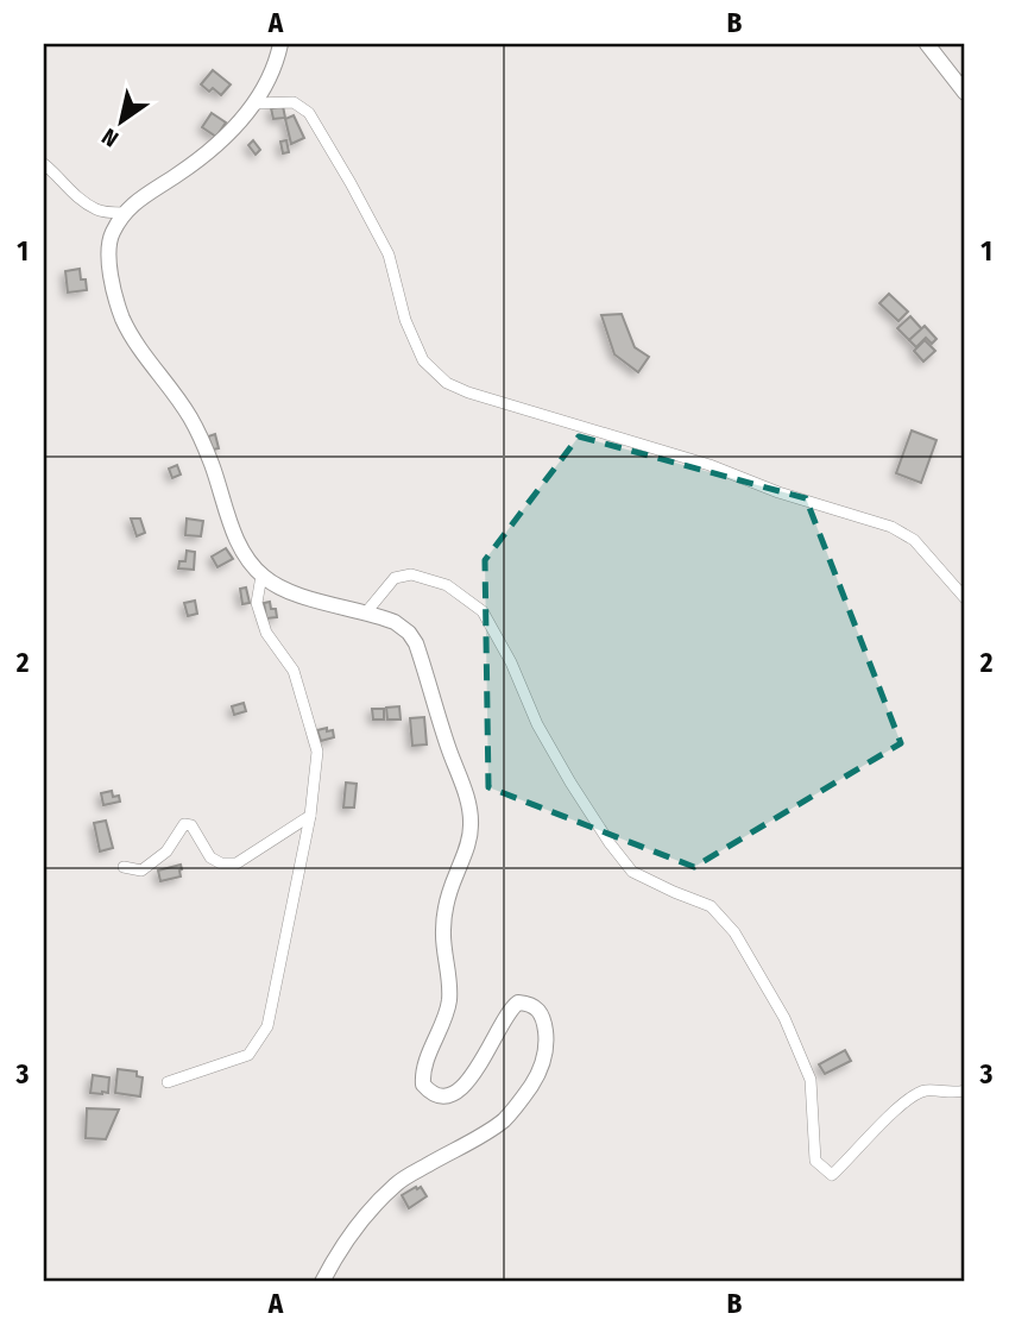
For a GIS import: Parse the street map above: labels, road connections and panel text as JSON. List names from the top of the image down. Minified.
{"north":"bottom left","grid":{"columns":["A","B"],"rows":["1","2","3"]}}
